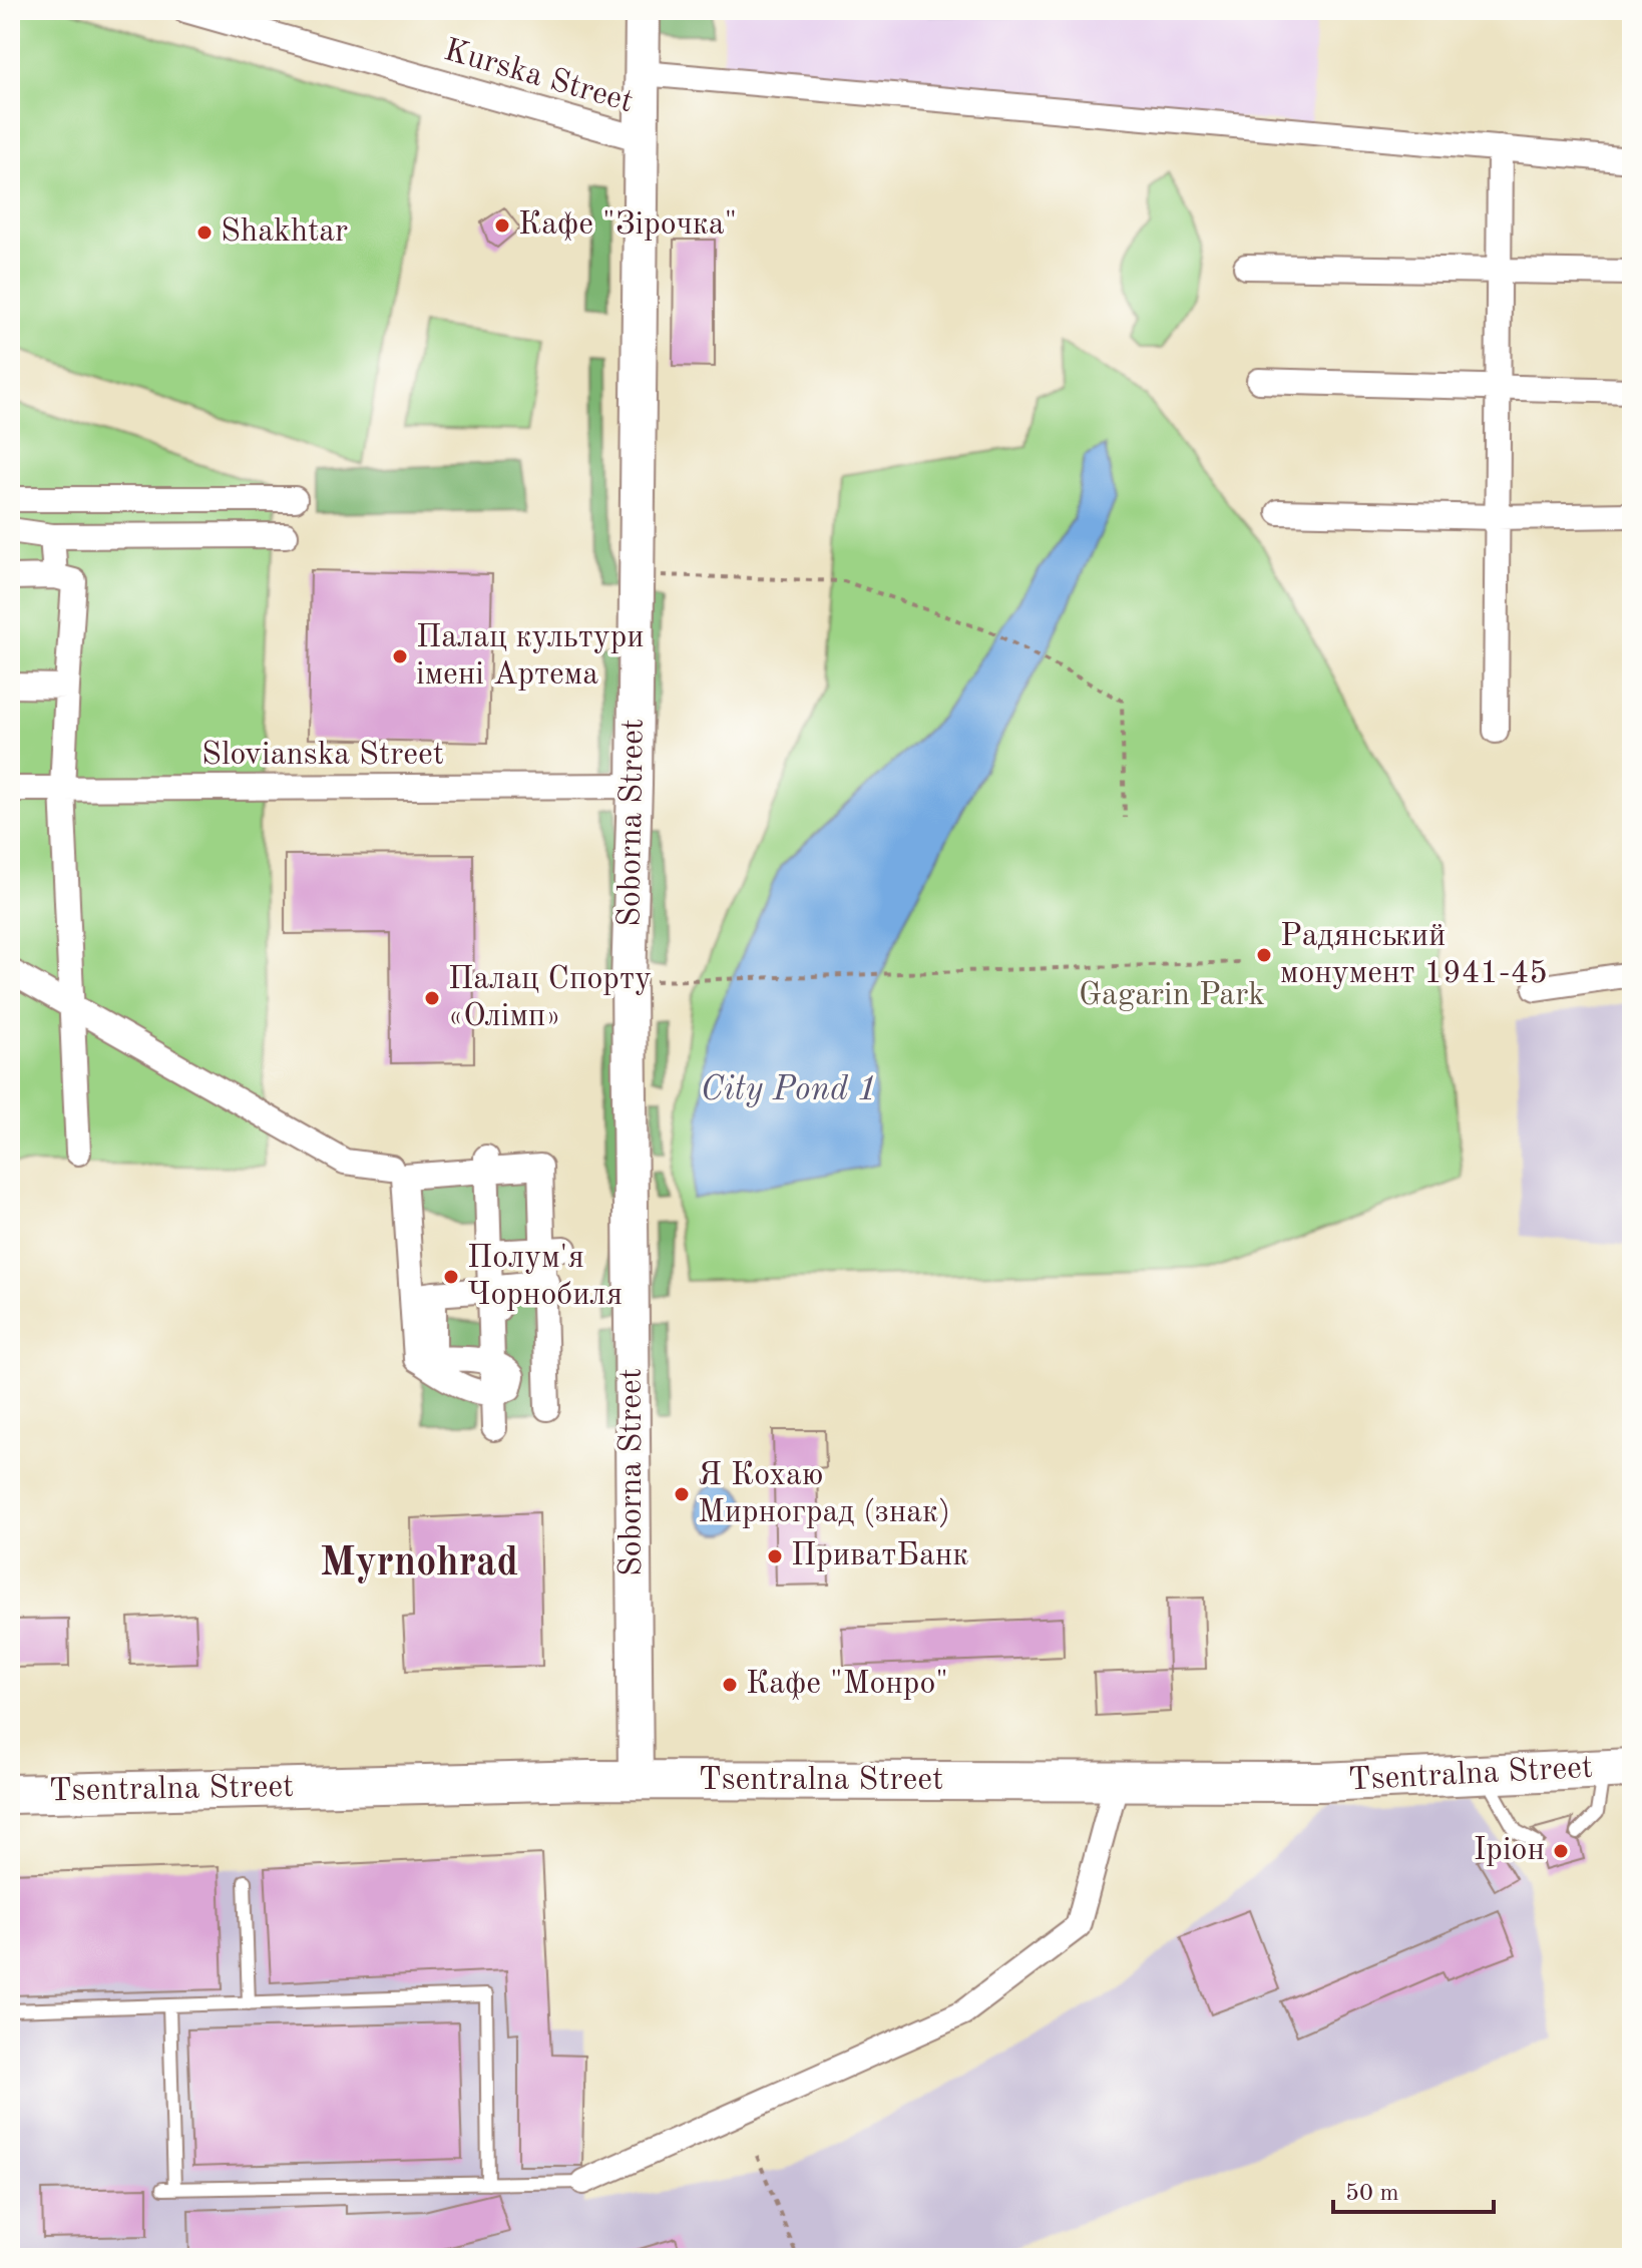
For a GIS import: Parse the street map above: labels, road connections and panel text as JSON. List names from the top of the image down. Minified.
{"streets":{"main road":["Tsentralna Street"],"street":["Kurska Street","Slovianska Street","Soborna Street"]},"crossings":[["Kurska Street","Soborna Street"],["Slovianska Street","Soborna Street"],["Soborna Street","Tsentralna Street"]],"districts":["Myrnohrad"],"water":["City Pond 1"],"parks":["Gagarin Park"],"places":["Кафе \"Зірочка\"","Shakhtar","Палац культури імені Артема","Радянський монумент 1941-45","Палац Спорту «Олімп»","Полум'я Чорнобиля","Я Кохаю Мирноград (знак)","ПриватБанк","Кафе \"Монро\"","Іріон"],"scale_bar":"50 m"}
